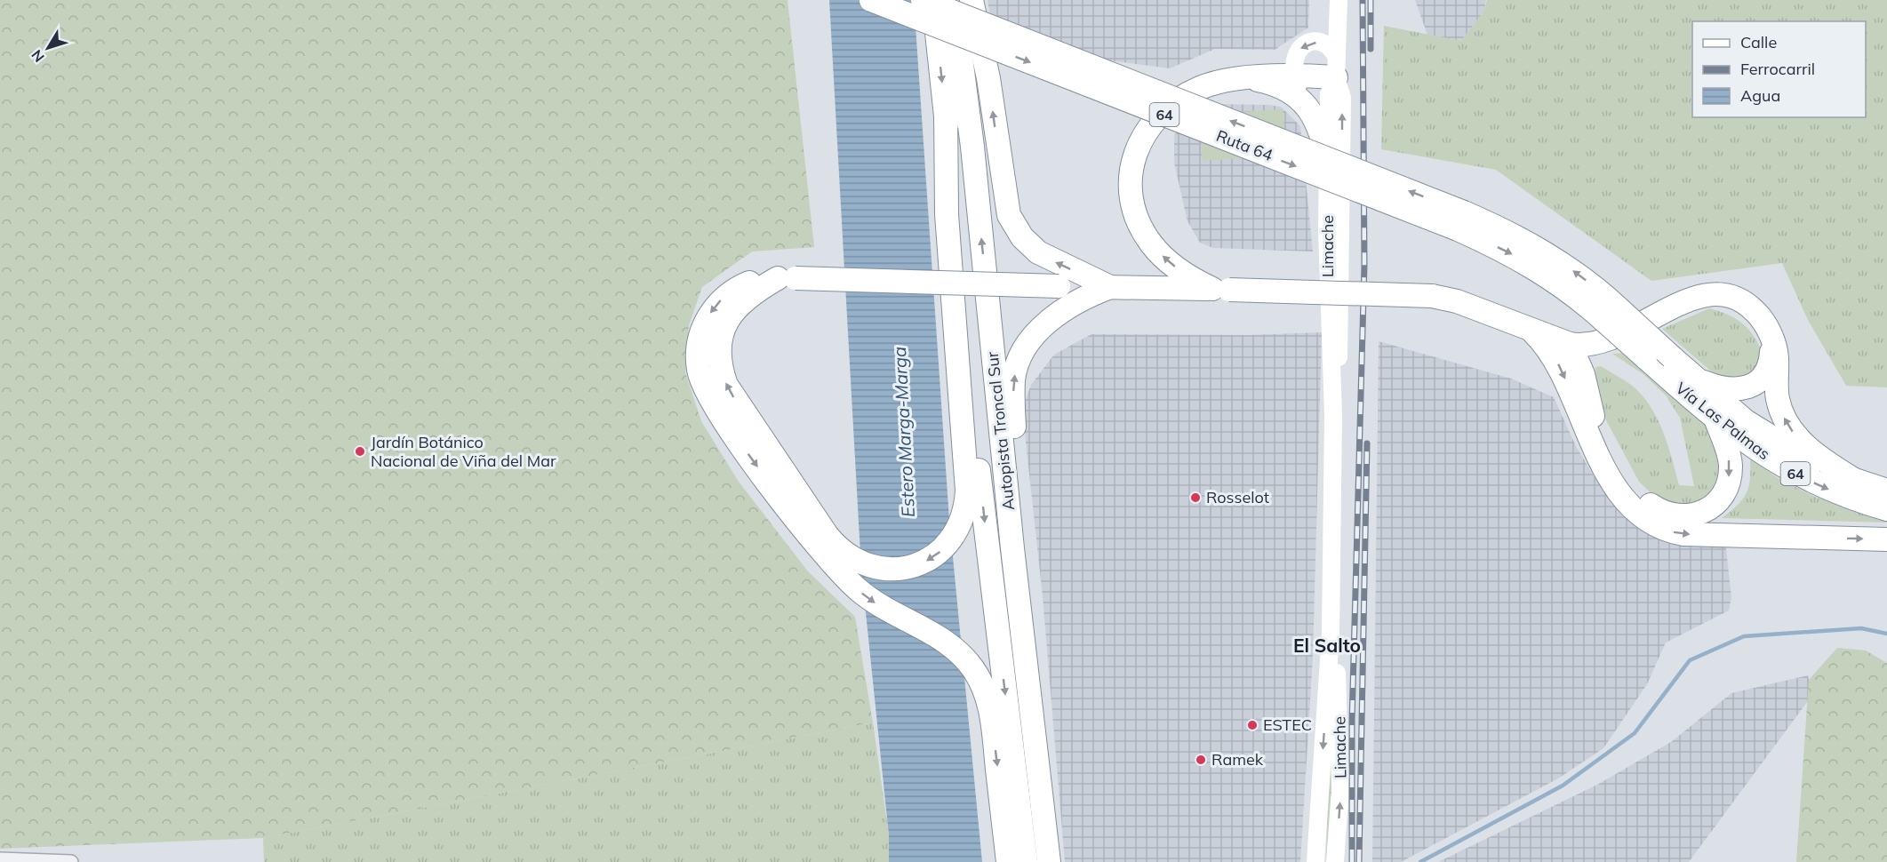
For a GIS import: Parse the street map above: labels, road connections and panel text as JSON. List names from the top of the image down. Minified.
{"streets":{"highway":["64","Ruta 64","Vía Las Palmas","Autopista Troncal Sur"],"main road":["Limache"]},"crossings":[["Ruta 64","Vía Las Palmas"]],"districts":["El Salto"],"water":["Estero Marga-Marga"],"places":["Jardín Botánico Nacional de Viña del Mar","Rosselot","ESTEC","Ramek"],"legend":["Calle","Ferrocarril","Agua"],"north":"bottom left"}
